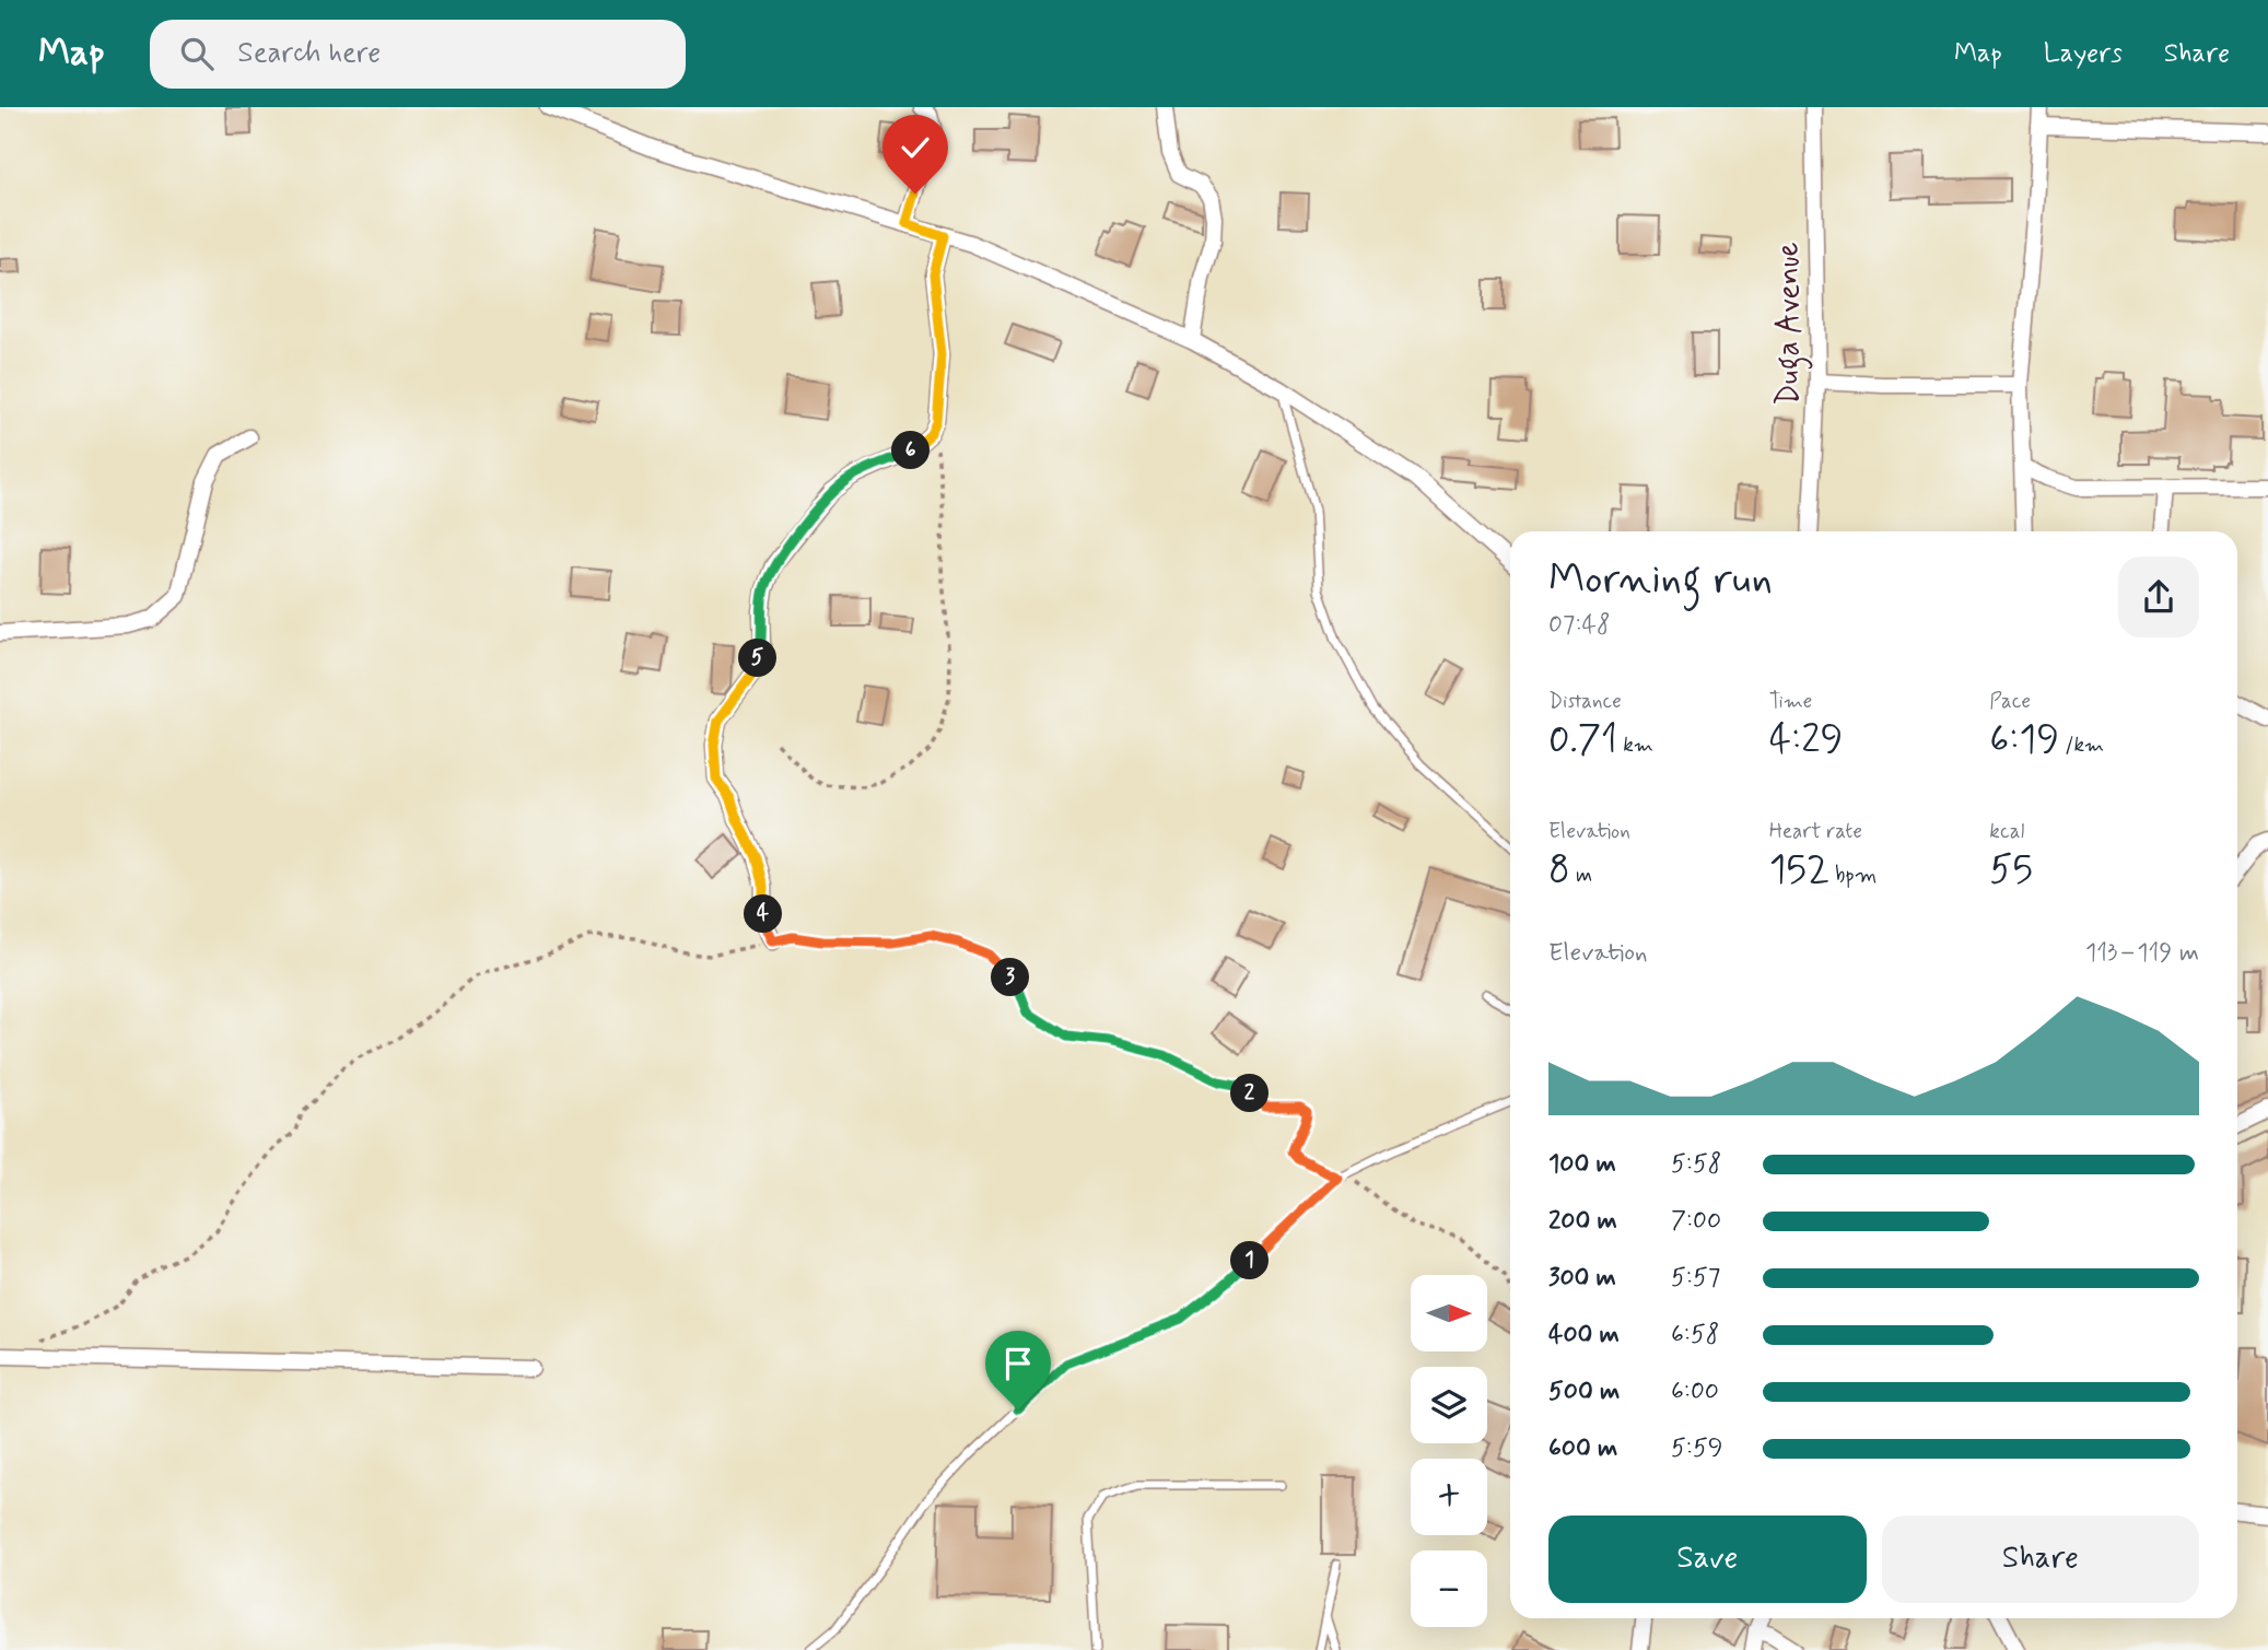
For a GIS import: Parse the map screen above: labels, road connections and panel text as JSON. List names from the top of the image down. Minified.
{"streets":{"street":["Duga Avenue"]},"north":"right","page":{"header":"Map","search":"Search here","nav":["Map","Layers","Share"],"pins":["6","5","4","3","2","1"],"heading":["Morning run","07:48"],"stats":[["Distance","0.71 km"],["Time","4:29"],["Pace","6:19 /km"],["Elevation","8 m"],["Heart rate","152 bpm"],["kcal","55"]],"chart":["Elevation","113–119 m"],"list":[{"name":"100 m","note":"5:58"},{"name":"200 m","note":"7:00"},{"name":"300 m","note":"5:57"},{"name":"400 m","note":"6:58"},{"name":"500 m","note":"6:00"},{"name":"600 m","note":"5:59"}],"map_buttons":["+","−"],"buttons":["Save","Share"]}}
